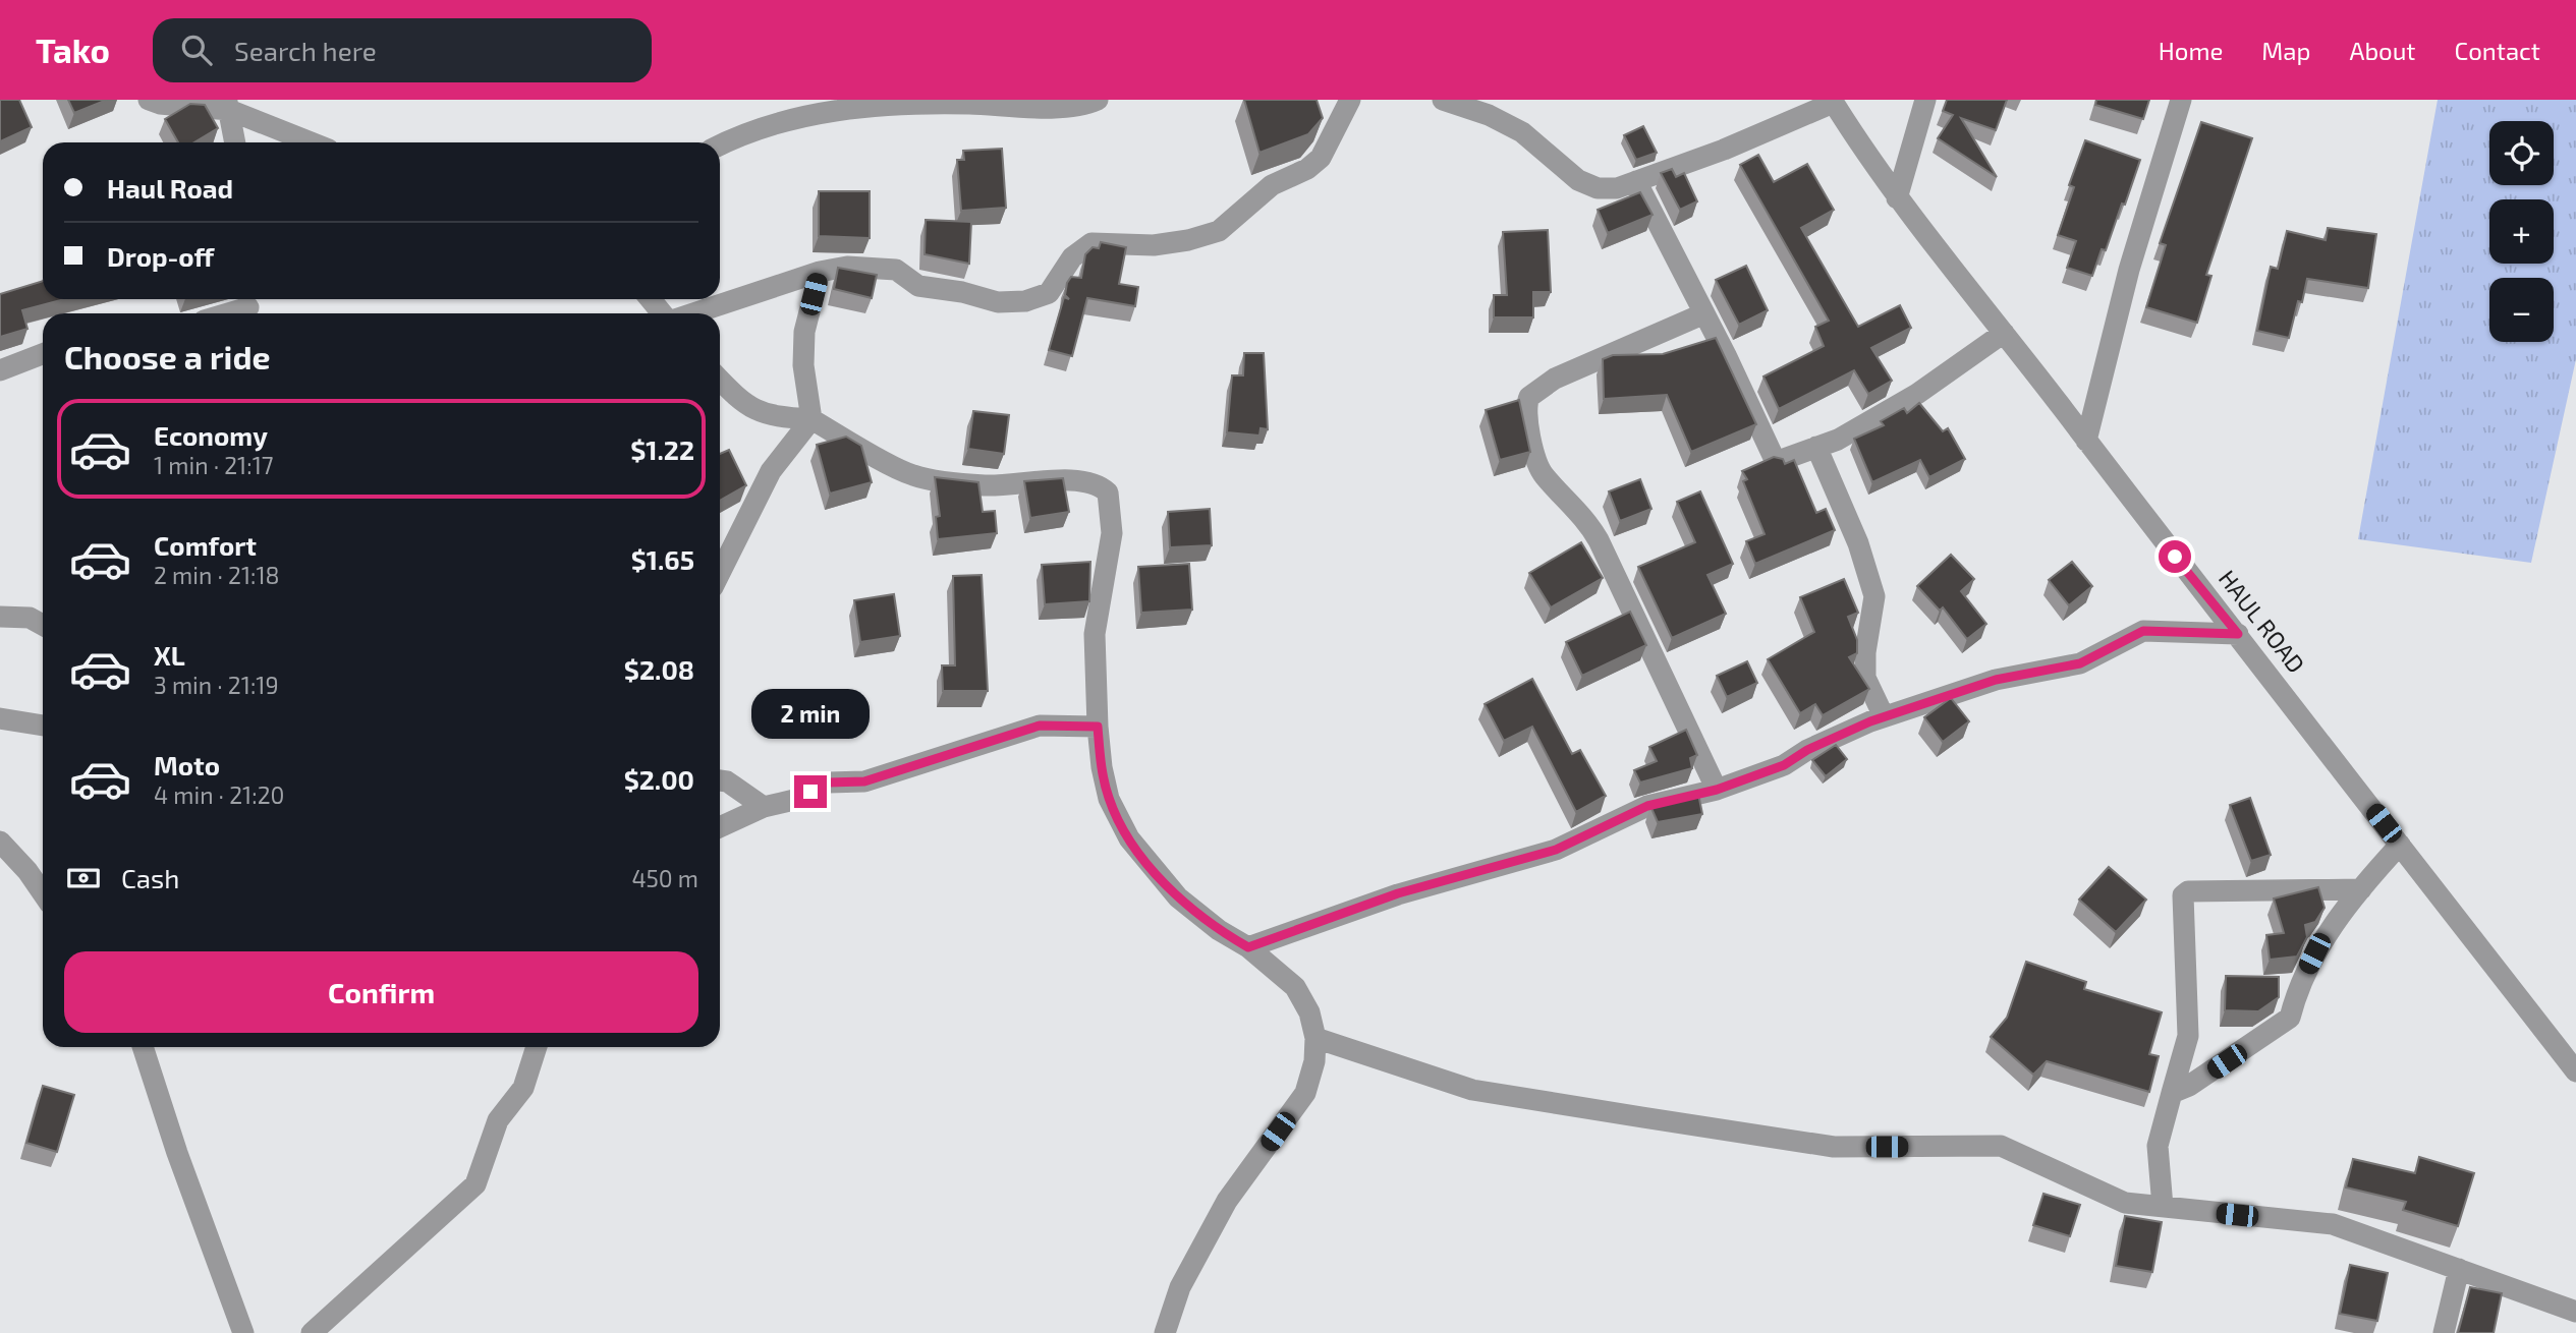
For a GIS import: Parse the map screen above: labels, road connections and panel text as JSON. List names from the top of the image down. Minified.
{"streets":{"street":["HAUL ROAD"]},"page":{"header":"Tako","search":"Search here","nav":["Home","Map","About","Contact"],"map_buttons":["+","−"],"banner":["Haul Road","Drop-off"],"heading":"Choose a ride","list":[{"name":"Economy","note":"1 min · 21:17","value":"$1.22"},{"name":"Comfort","note":"2 min · 21:18","value":"$1.65"},{"name":"XL","note":"3 min · 21:19","value":"$2.08"},{"name":"Moto","note":"4 min · 21:20","value":"$2.00"}],"bubble":"2 min","pay":["Cash","450 m"],"buttons":"Confirm"}}
